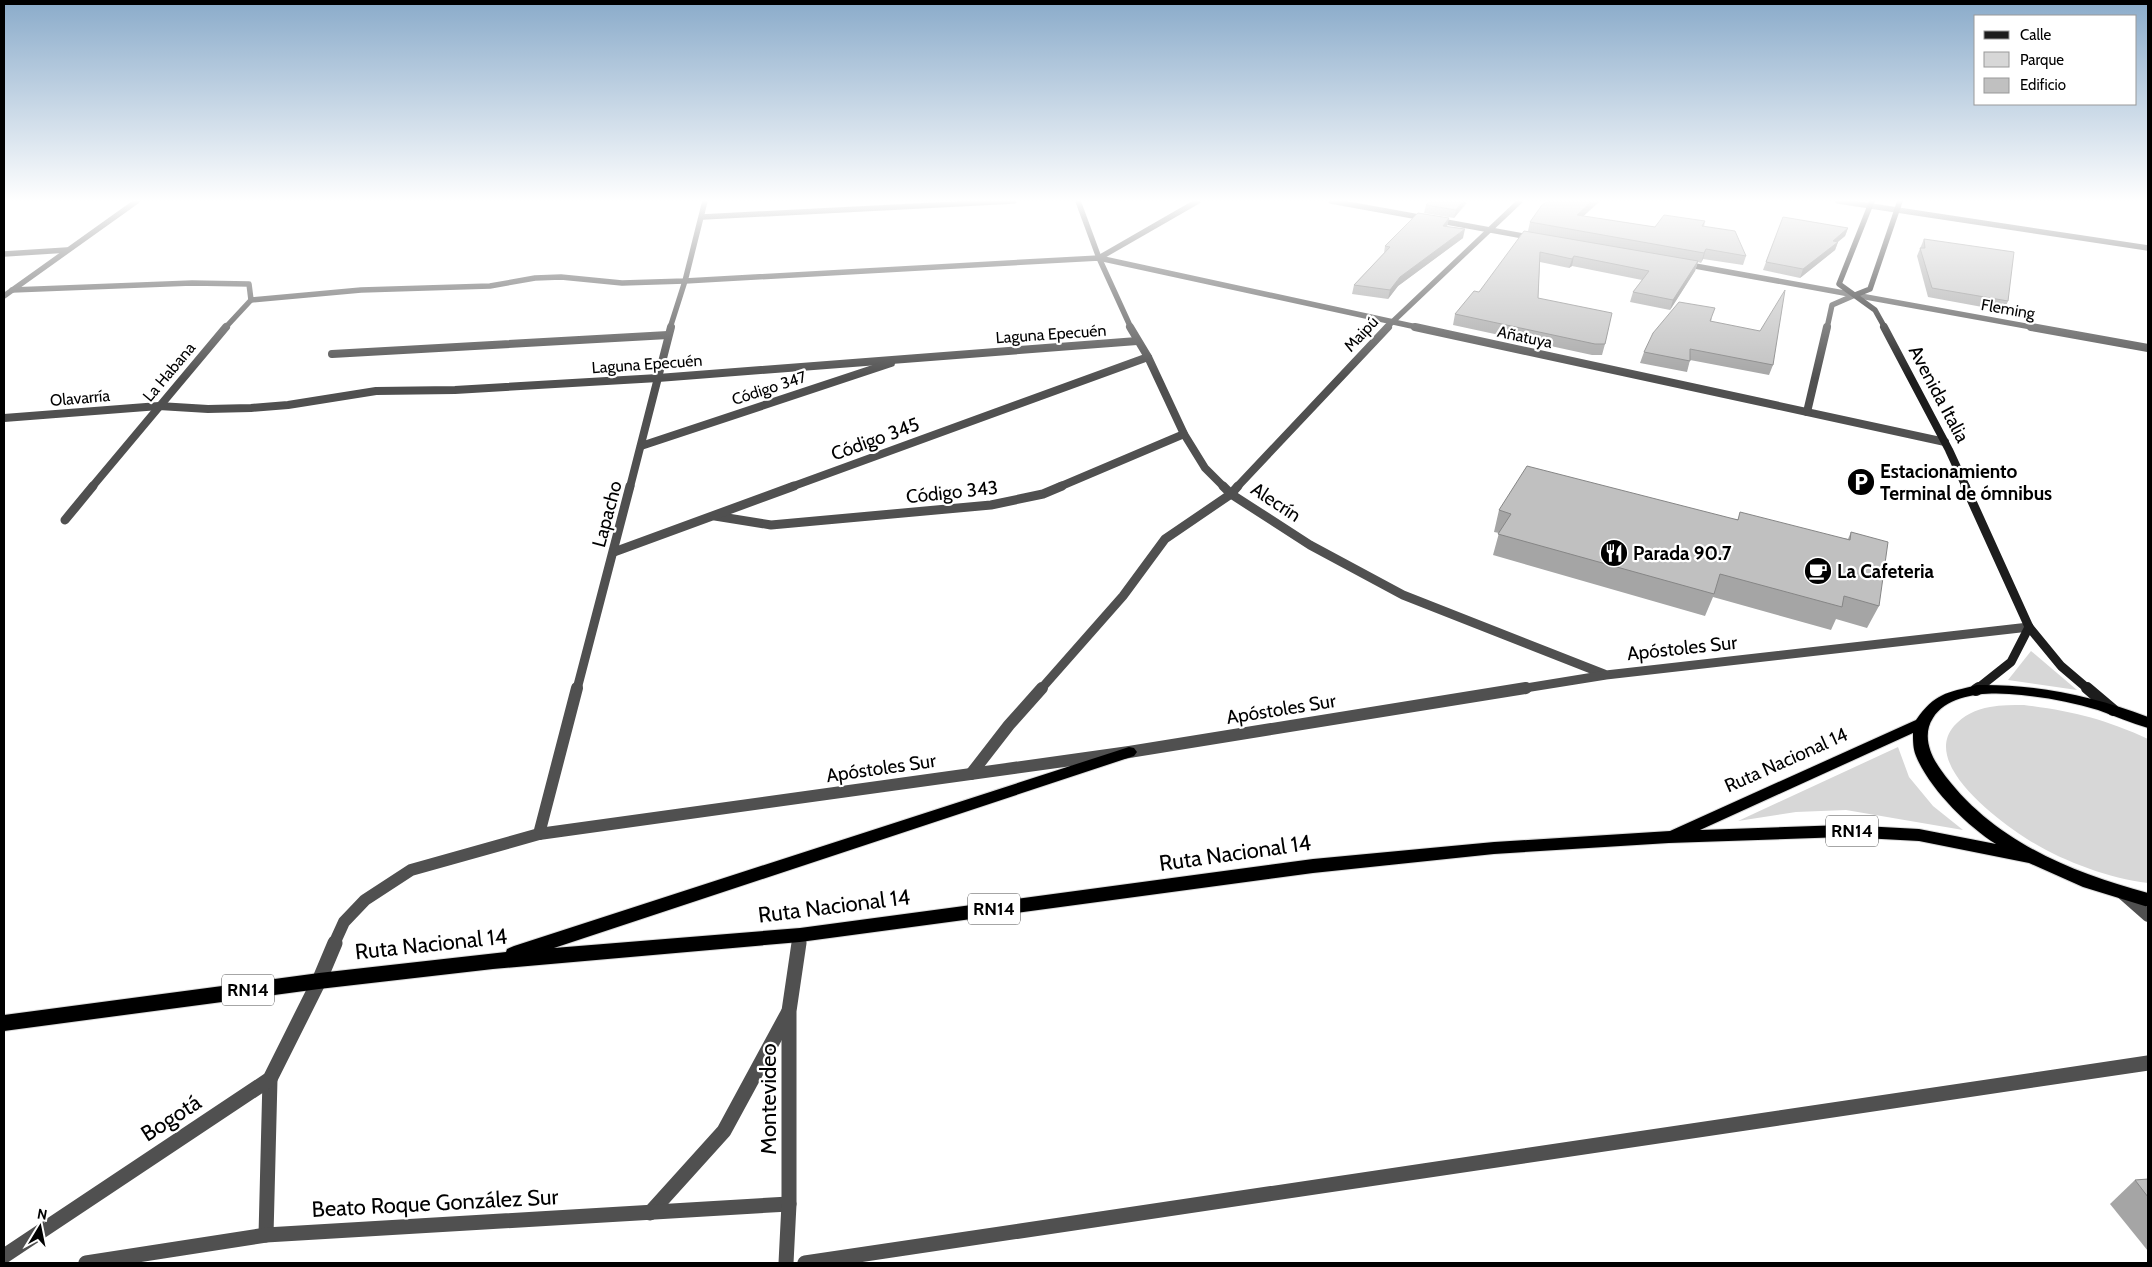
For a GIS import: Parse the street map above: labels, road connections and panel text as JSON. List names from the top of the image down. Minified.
{"streets":{"highway":["Ruta Nacional 14","RN14"],"main road":["Avenida Italia"],"street":["Fleming","Laguna Epecuén","Maipú","Añatuya","La Habana","Código 347","Olavarría","Código 345","Código 343","Alecrín","Lapacho","Apóstoles Sur","Montevideo","Bogotá","Beato Roque González Sur"]},"crossings":[["Fleming","Avenida Italia"],["Laguna Epecuén","La Habana"],["Laguna Epecuén","Código 347"],["Laguna Epecuén","Olavarría"],["Laguna Epecuén","Alecrín"],["Laguna Epecuén","Lapacho"],["Maipú","Añatuya"],["Maipú","Alecrín"],["Maipú","Apóstoles Sur"],["Añatuya","Avenida Italia"],["La Habana","Olavarría"],["Código 347","Lapacho"],["Avenida Italia","Apóstoles Sur"],["Avenida Italia","Ruta Nacional 14"],["Código 345","Código 343"],["Código 345","Alecrín"],["Código 345","Lapacho"],["Código 343","Alecrín"],["Alecrín","Apóstoles Sur"],["Lapacho","Apóstoles Sur"],["Apóstoles Sur","Ruta Nacional 14"],["Apóstoles Sur","Bogotá"],["Ruta Nacional 14","Montevideo"],["Ruta Nacional 14","Bogotá"],["Montevideo","Beato Roque González Sur"]],"places":{"parking":["Estacionamiento Terminal de ómnibus"],"restaurant":["Parada 90.7"],"cafe":["La Cafeteria"]},"legend":["Calle","Parque","Edificio"],"north":"top"}
